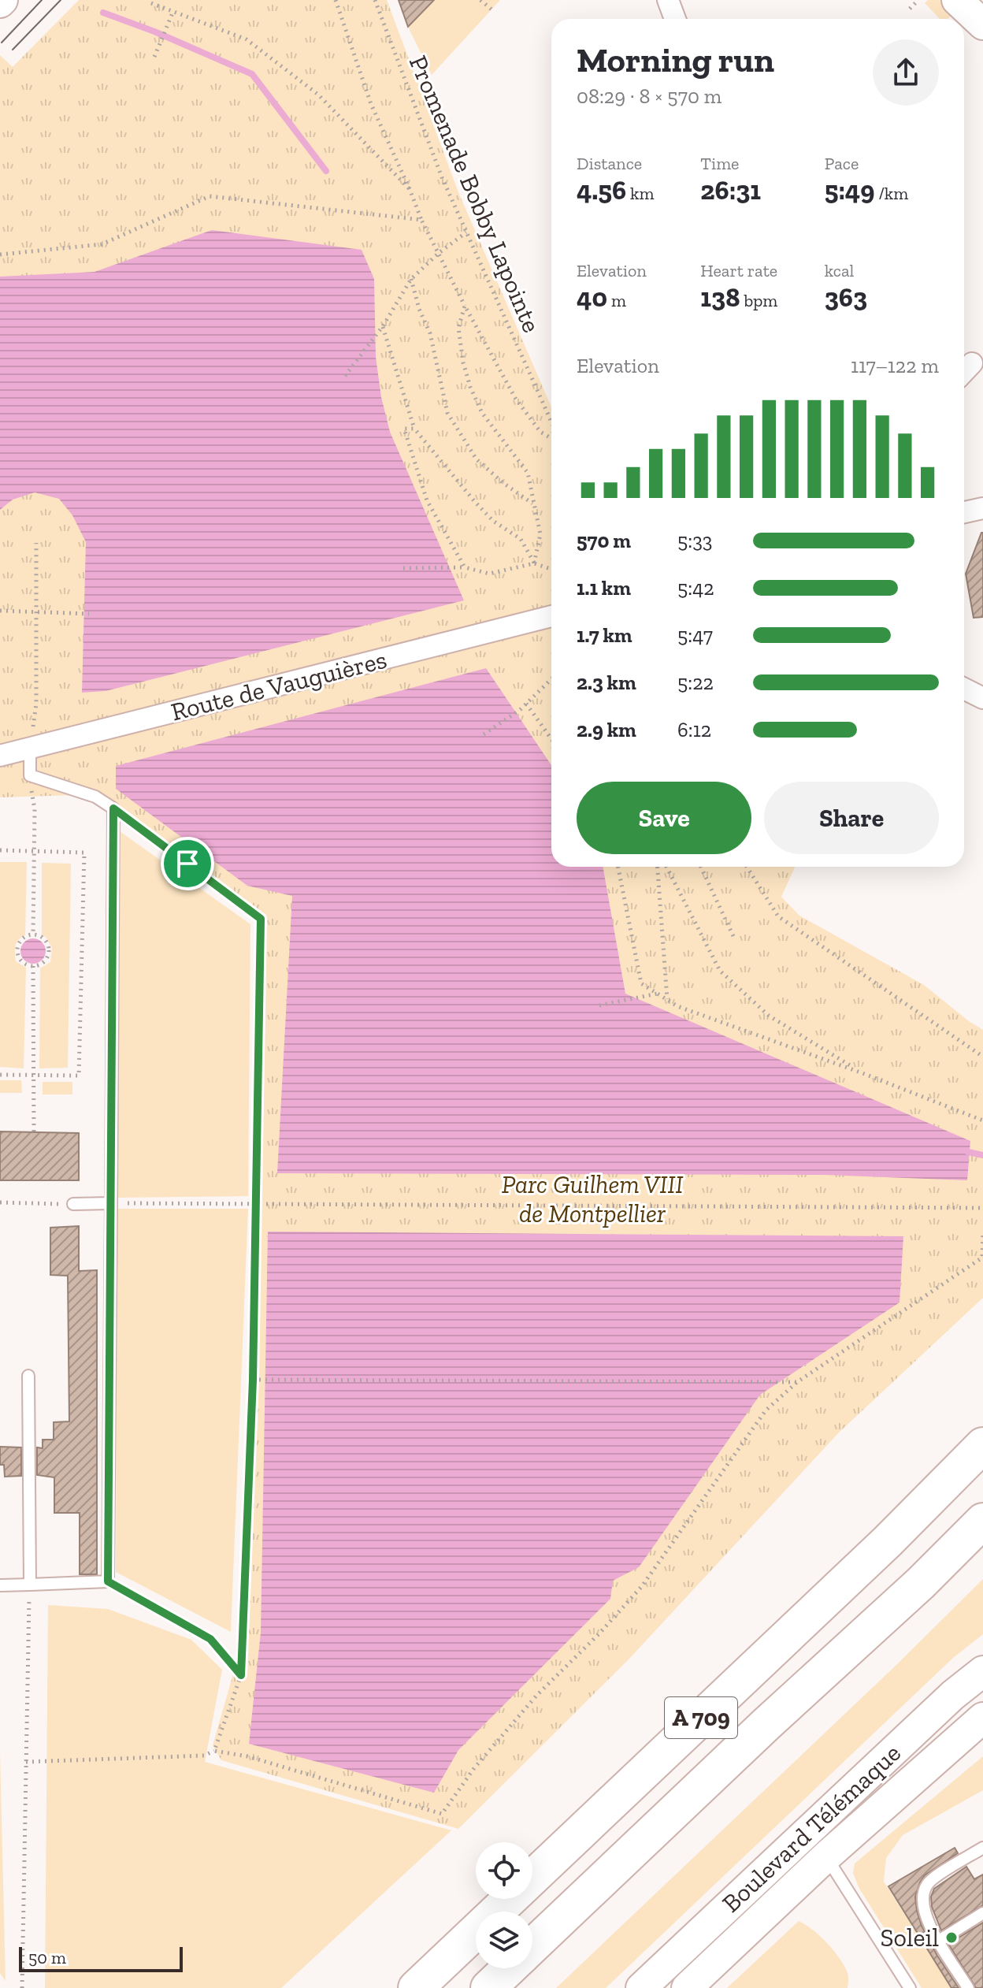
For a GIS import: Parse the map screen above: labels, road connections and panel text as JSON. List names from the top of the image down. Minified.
{"streets":{"highway":["A 709"],"main road":["Boulevard Télémaque"],"street":["Route de Vauguières"],"path":["Promenade Bobby Lapointe"]},"parks":["Parc Guilhem VIII de Montpellier"],"places":["Soleil"],"scale_bar":"50 m","page":{"heading":["Morning run","08:29 · 8 × 570 m"],"stats":[["Distance","4.56 km"],["Time","26:31"],["Pace","5:49 /km"],["Elevation","40 m"],["Heart rate","138 bpm"],["kcal","363"]],"chart":["Elevation","117–122 m"],"list":[{"name":"570 m","note":"5:33"},{"name":"1.1 km","note":"5:42"},{"name":"1.7 km","note":"5:47"},{"name":"2.3 km","note":"5:22"},{"name":"2.9 km","note":"6:12"}],"buttons":["Save","Share"],"scale":"50 m"}}
